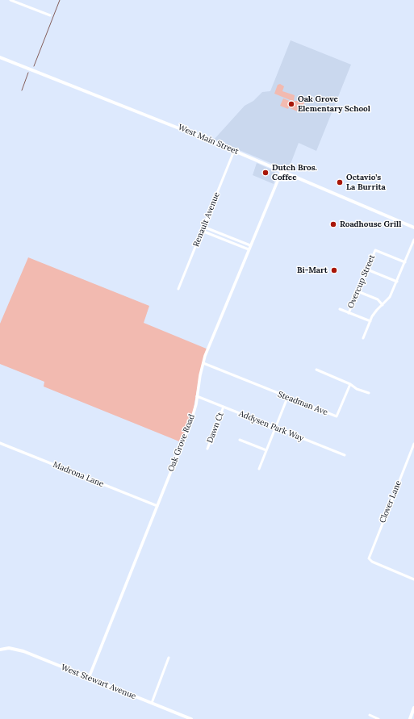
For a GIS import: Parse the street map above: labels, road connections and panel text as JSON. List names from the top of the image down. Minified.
{"streets":{"main road":["West Main Street","West Stewart Avenue"],"street":["Renault Avenue","Overcup Street","Steadman Ave","Addysen Park Way","Dawn Ct","Oak Grove Road","Madrona Lane","Clover Lane"]},"crossings":[["West Main Street","Renault Avenue"],["West Main Street","Oak Grove Road"],["Steadman Ave","Oak Grove Road"],["Addysen Park Way","Dawn Ct"],["Addysen Park Way","Oak Grove Road"],["Oak Grove Road","Madrona Lane"],["Oak Grove Road","West Stewart Avenue"]],"places":["Oak Grove Elementary School","Dutch Bros. Coffee","Octavio’s La Burrita","Roadhouse Grill","Bi-Mart"]}
